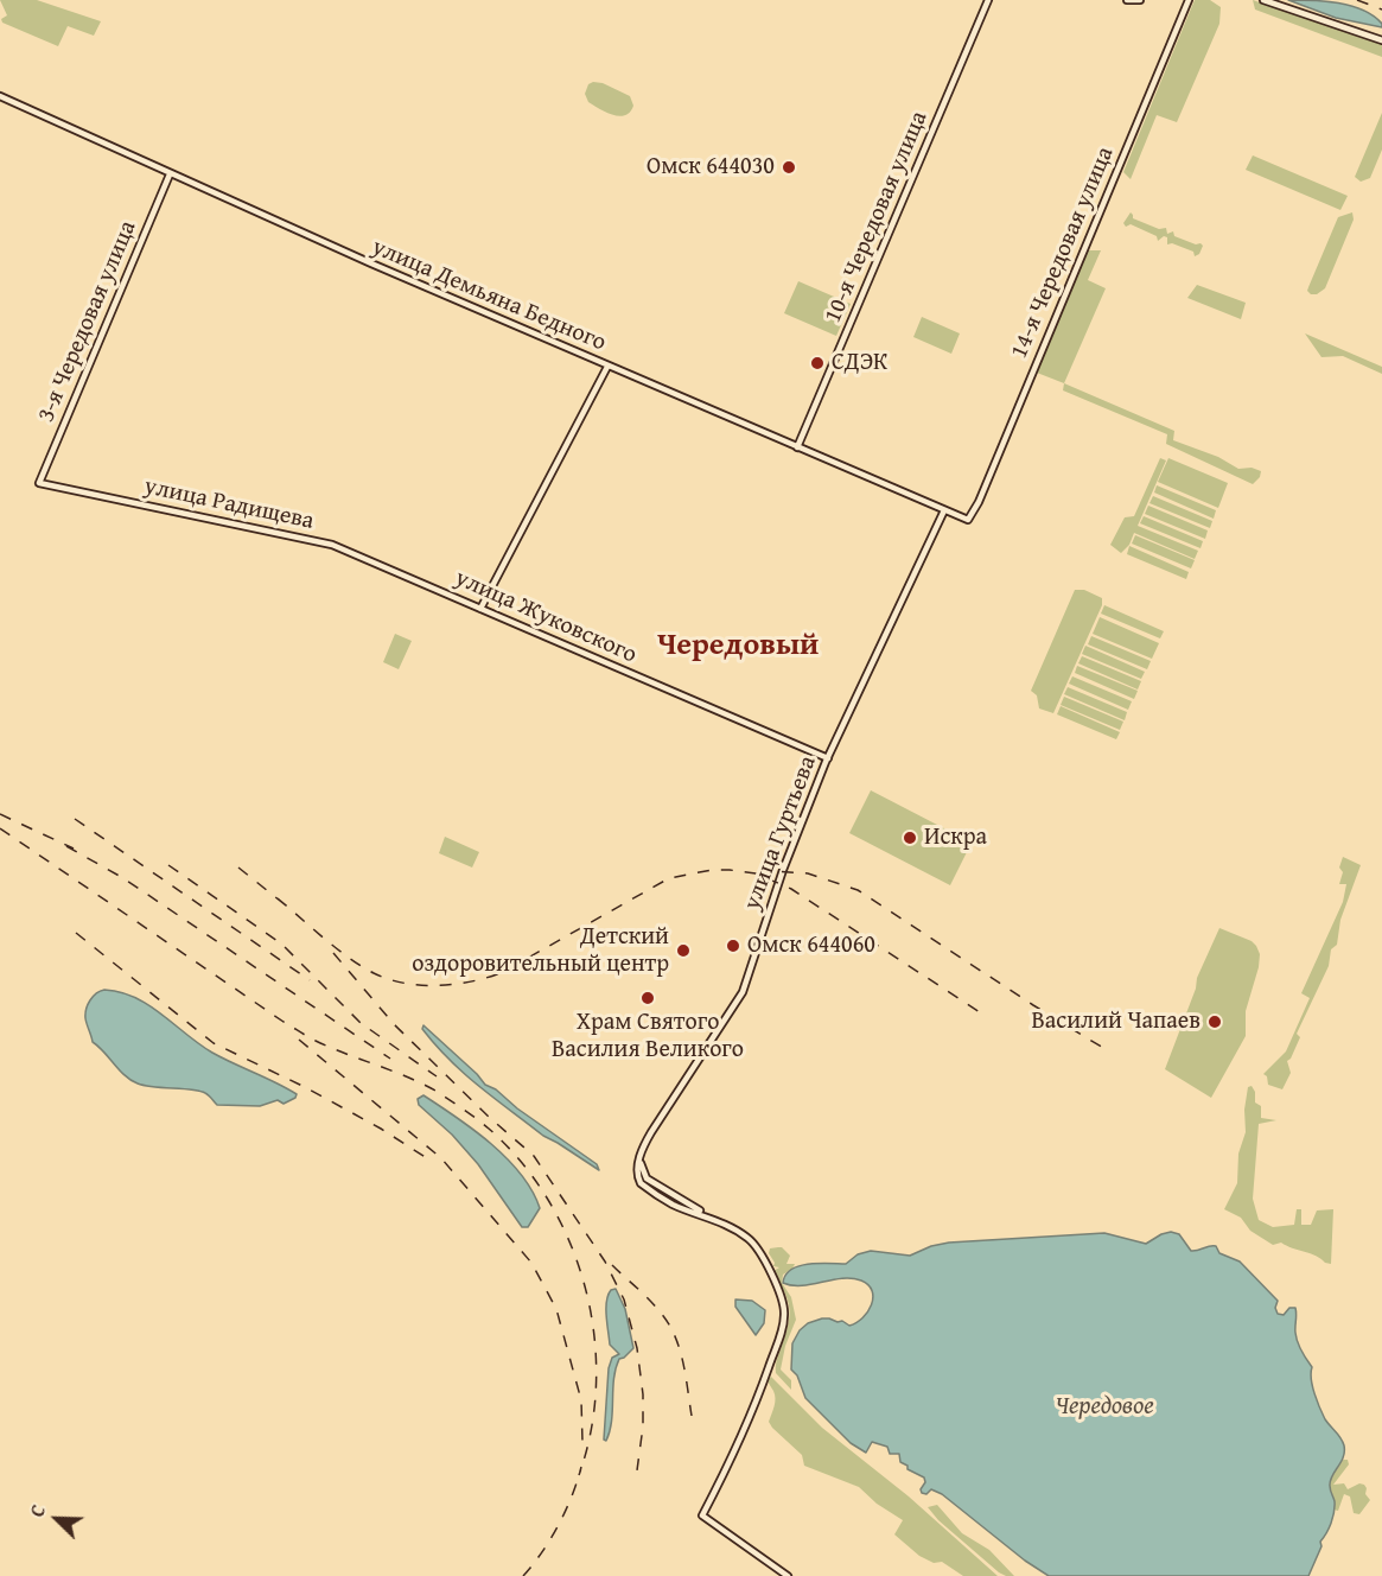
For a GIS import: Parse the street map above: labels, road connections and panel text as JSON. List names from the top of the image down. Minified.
{"streets":{"main road":["10-я Чередовая улица","14-я Чередовая улица","улица Демьяна Бедного","3-я Чередовая улица","улица Радищева","улица Жуковского","улица Гуртьева"]},"crossings":[["10-я Чередовая улица","улица Демьяна Бедного"],["14-я Чередовая улица","улица Демьяна Бедного"],["улица Демьяна Бедного","3-я Чередовая улица"],["улица Демьяна Бедного","улица Гуртьева"],["3-я Чередовая улица","улица Радищева"],["улица Радищева","улица Жуковского"],["улица Жуковского","улица Гуртьева"]],"districts":["Чередовый"],"water":["Чередовое"],"places":["Омск 644030","СДЭК","Искра","Омск 644060","Детский оздоровительный центр","Храм Святого Василия Великого","Василий Чапаев"],"north":"top left"}
